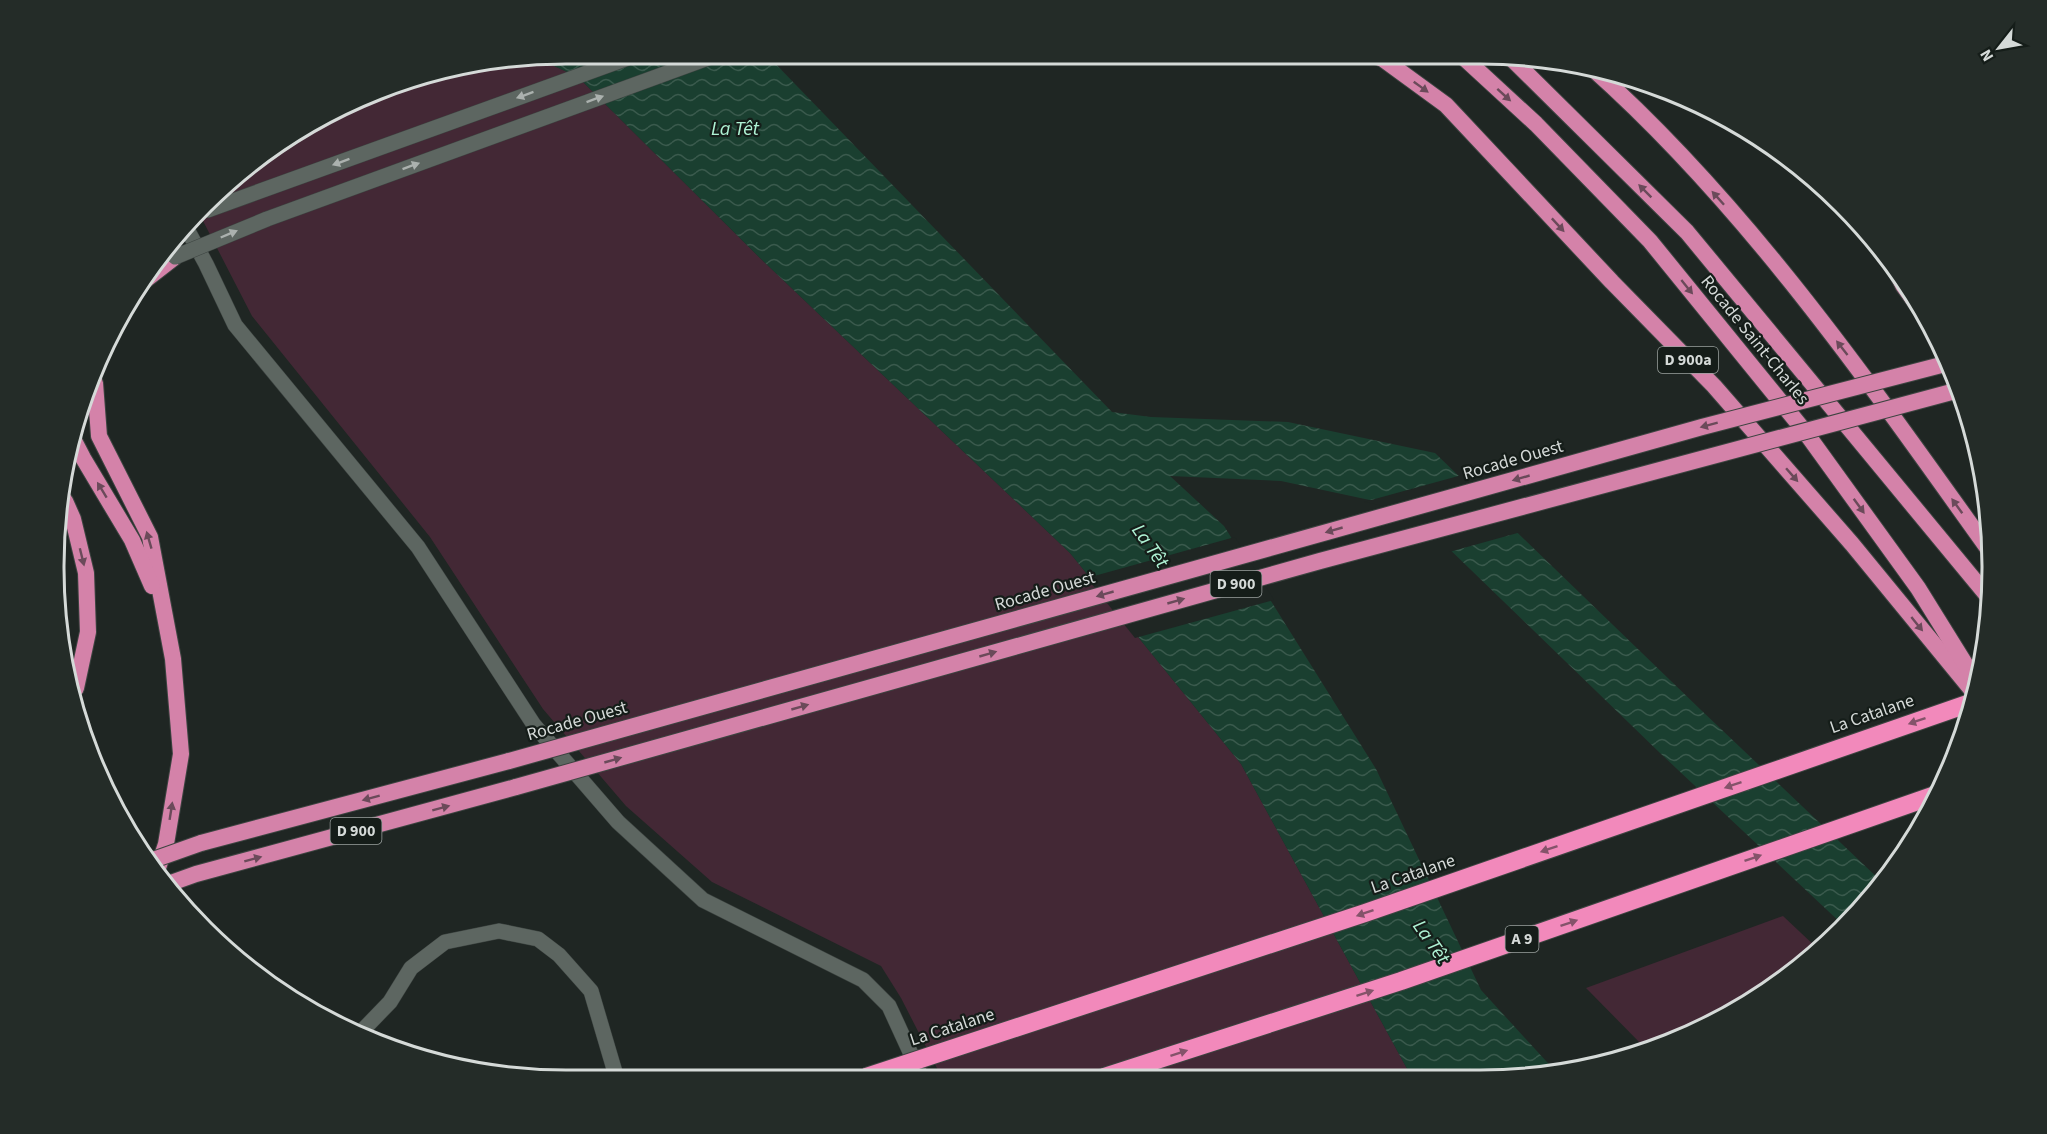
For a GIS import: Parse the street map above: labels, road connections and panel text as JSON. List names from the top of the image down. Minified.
{"streets":{"highway":["Rocade Saint-Charles","D 900a","Rocade Ouest","D 900","La Catalane","A 9"]},"water":["La Têt"],"north":"bottom left"}
